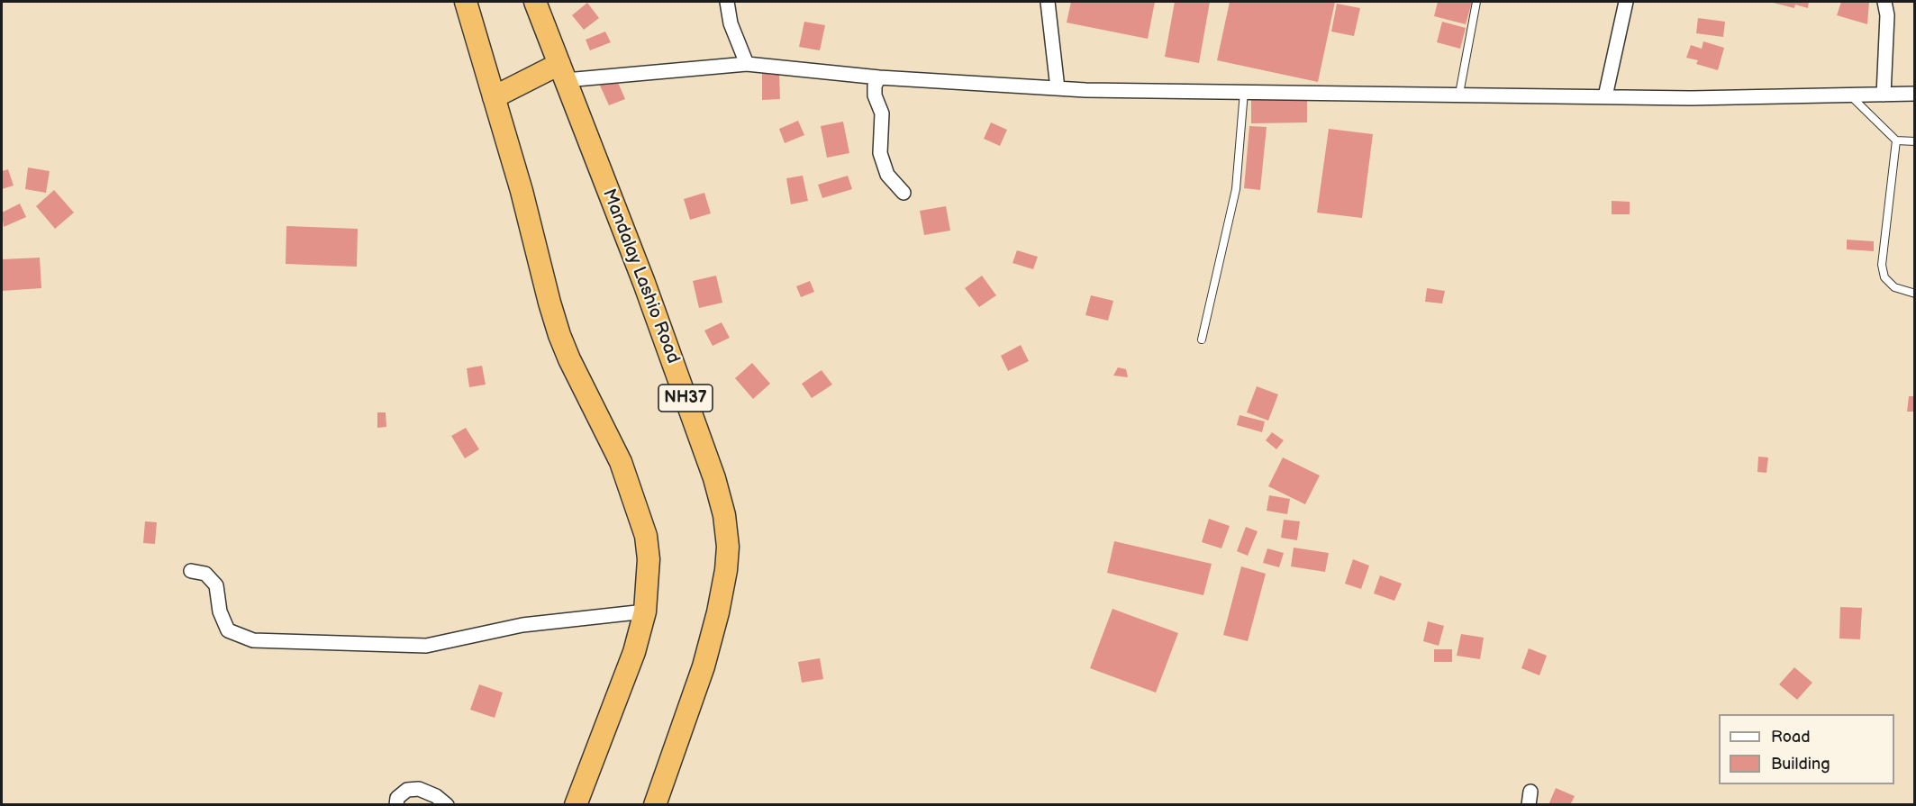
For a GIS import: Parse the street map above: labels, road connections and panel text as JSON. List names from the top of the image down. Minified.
{"streets":{"highway":["Mandalay Lashio Road","NH37"]},"legend":["Road","Building"]}
